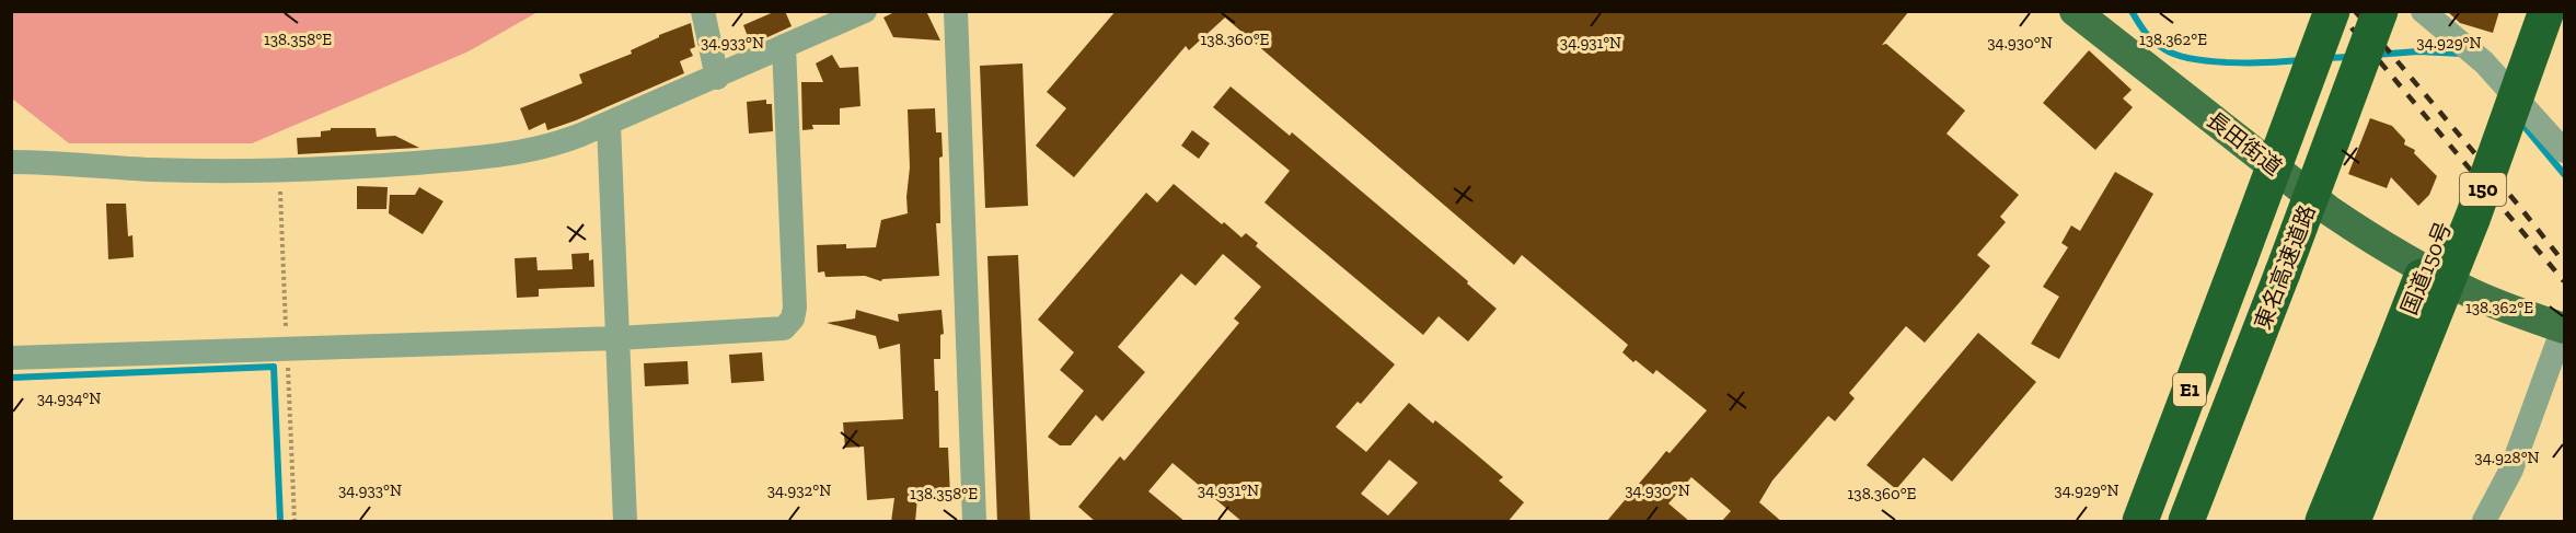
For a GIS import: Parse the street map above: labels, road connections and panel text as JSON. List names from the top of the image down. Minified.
{"streets":{"highway":["150","東名高速道路","国道150号","E1"],"main road":["長田街道"]},"coordinates":["138.358°E","138.360°E","138.362°E","34.933°N","34.931°N","34.930°N","34.929°N","34.934°N","34.928°N","34.932°N"]}
